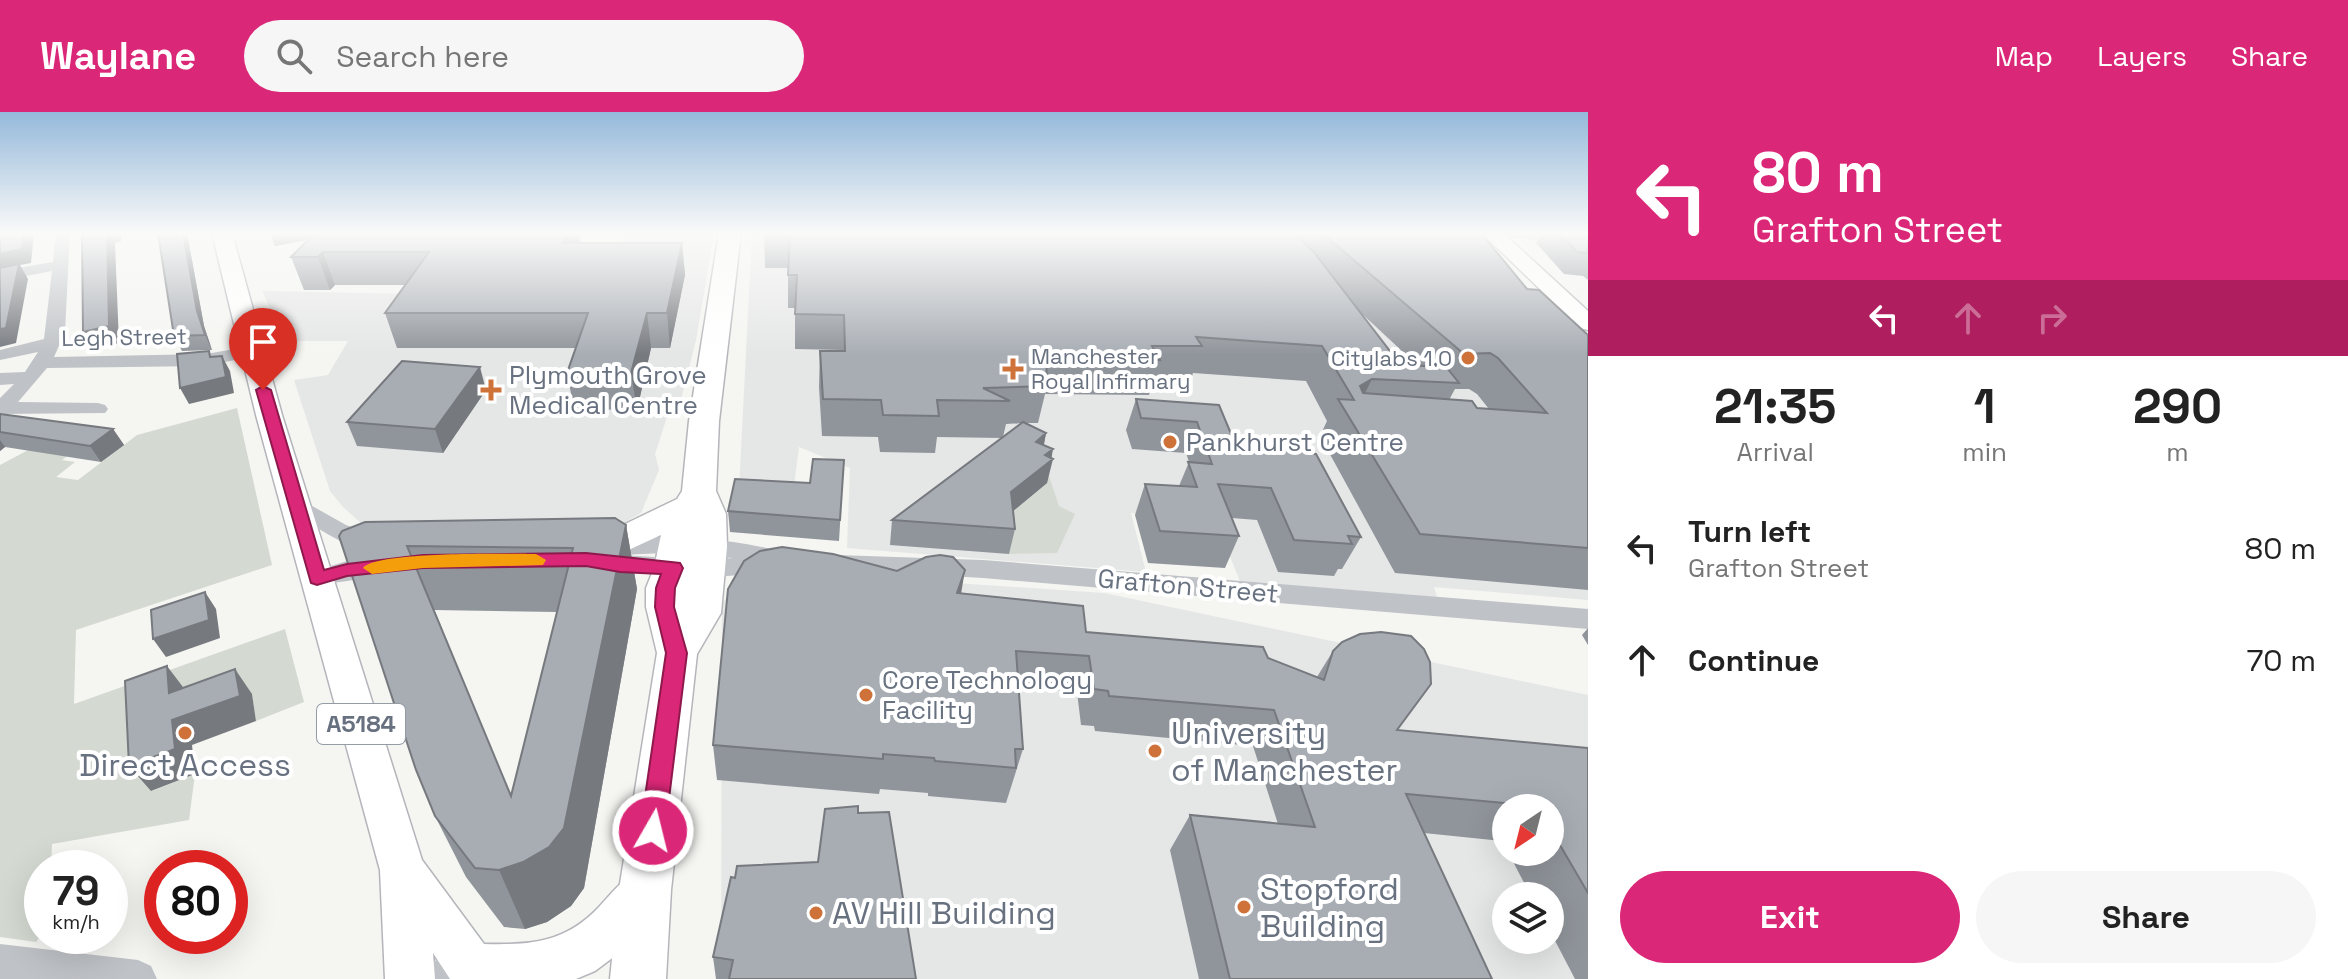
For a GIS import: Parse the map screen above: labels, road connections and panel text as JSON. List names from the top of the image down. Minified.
{"streets":{"main road":["A5184"],"street":["Legh Street","Grafton Street"]},"crossings":[["Legh Street","A5184"]],"places":{"other":["Citylabs 1.0","Pankhurst Centre","Core Technology Facility","Direct Access","University of Manchester","Stopford Building","AV Hill Building"],"health":["Manchester Royal Infirmary","Plymouth Grove Medical Centre"]},"north":"bottom left","page":{"header":"Waylane","search":"Search here","nav":["Map","Layers","Share"],"turn":["80 m","Grafton Street"],"eta":["21:35","Arrival","1","min","290","m"],"list":[{"name":"Turn left","note":"Grafton Street","value":"80 m"},{"name":"Continue","value":"70 m"}],"speed":"79 km/h","limit":"80","buttons":["Exit","Share"]}}
